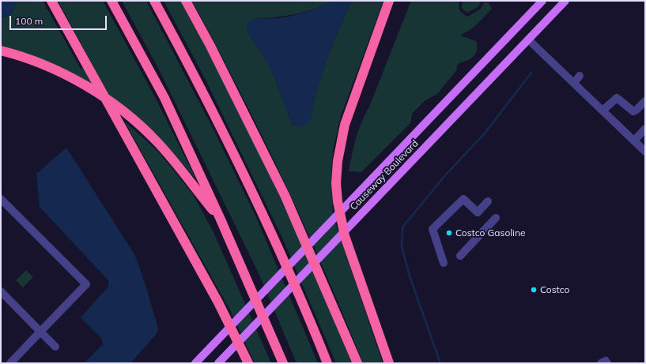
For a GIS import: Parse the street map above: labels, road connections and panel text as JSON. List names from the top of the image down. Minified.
{"streets":{"main road":["Causeway Boulevard"]},"places":["Costco Gasoline","Costco"],"scale_bar":"100 m"}
